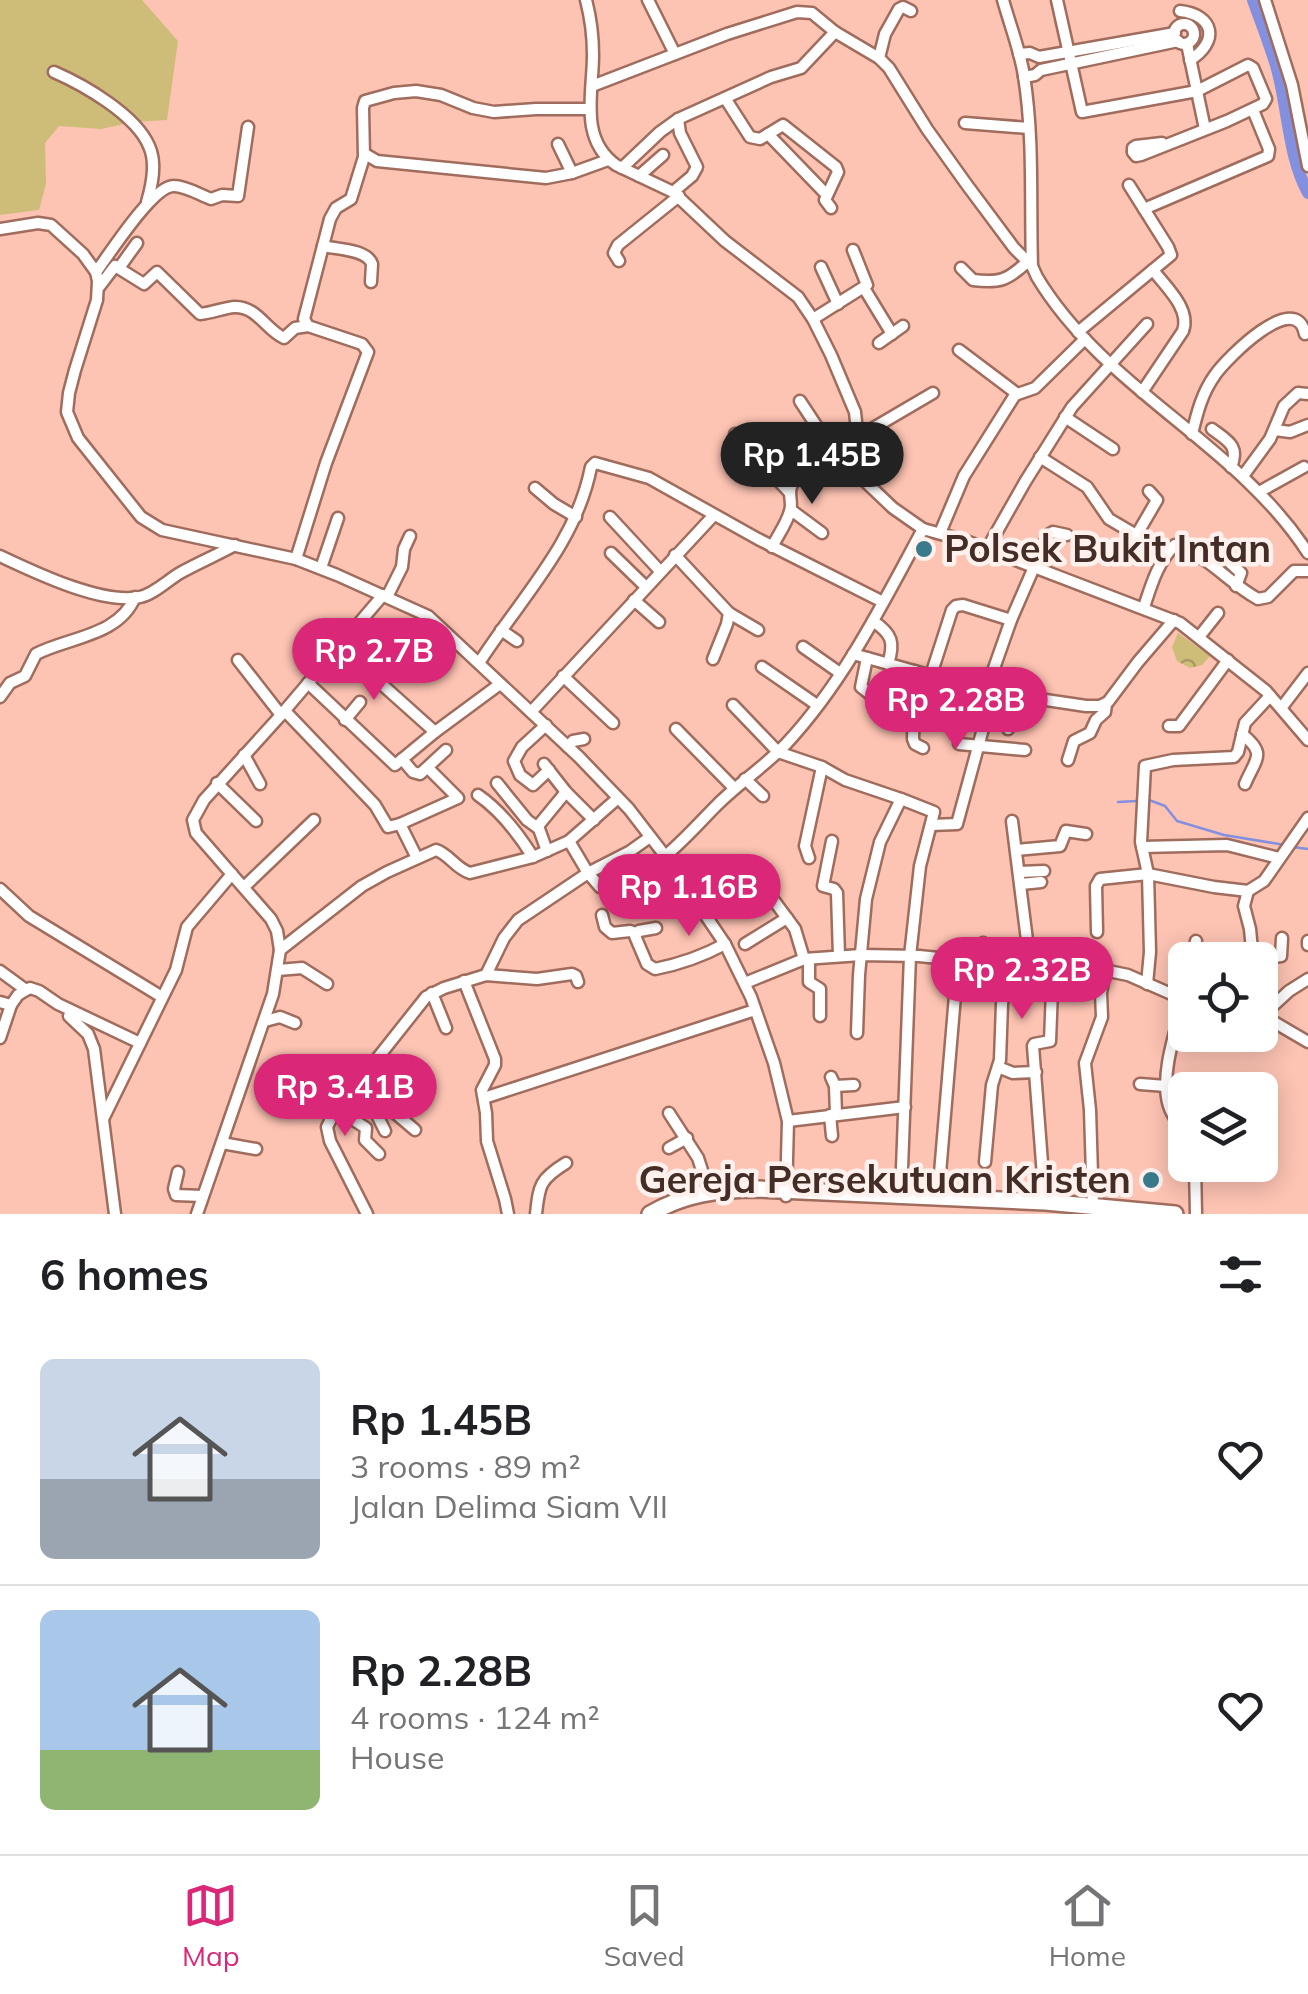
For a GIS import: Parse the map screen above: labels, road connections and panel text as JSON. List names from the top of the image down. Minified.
{"places":["Polsek Bukit Intan","Gereja Persekutuan Kristen"],"page":{"price":["Rp 1.45B","Rp 2.7B","Rp 2.28B","Rp 1.16B","Rp 2.32B","Rp 3.41B"],"heading":"6 homes","list":[{"name":"Rp 1.45B","note":"3 rooms · 89 m² · Jalan Delima Siam VII"},{"name":"Rp 2.28B","note":"4 rooms · 124 m² · House"}],"tabs":["Map","Saved","Home"]}}
